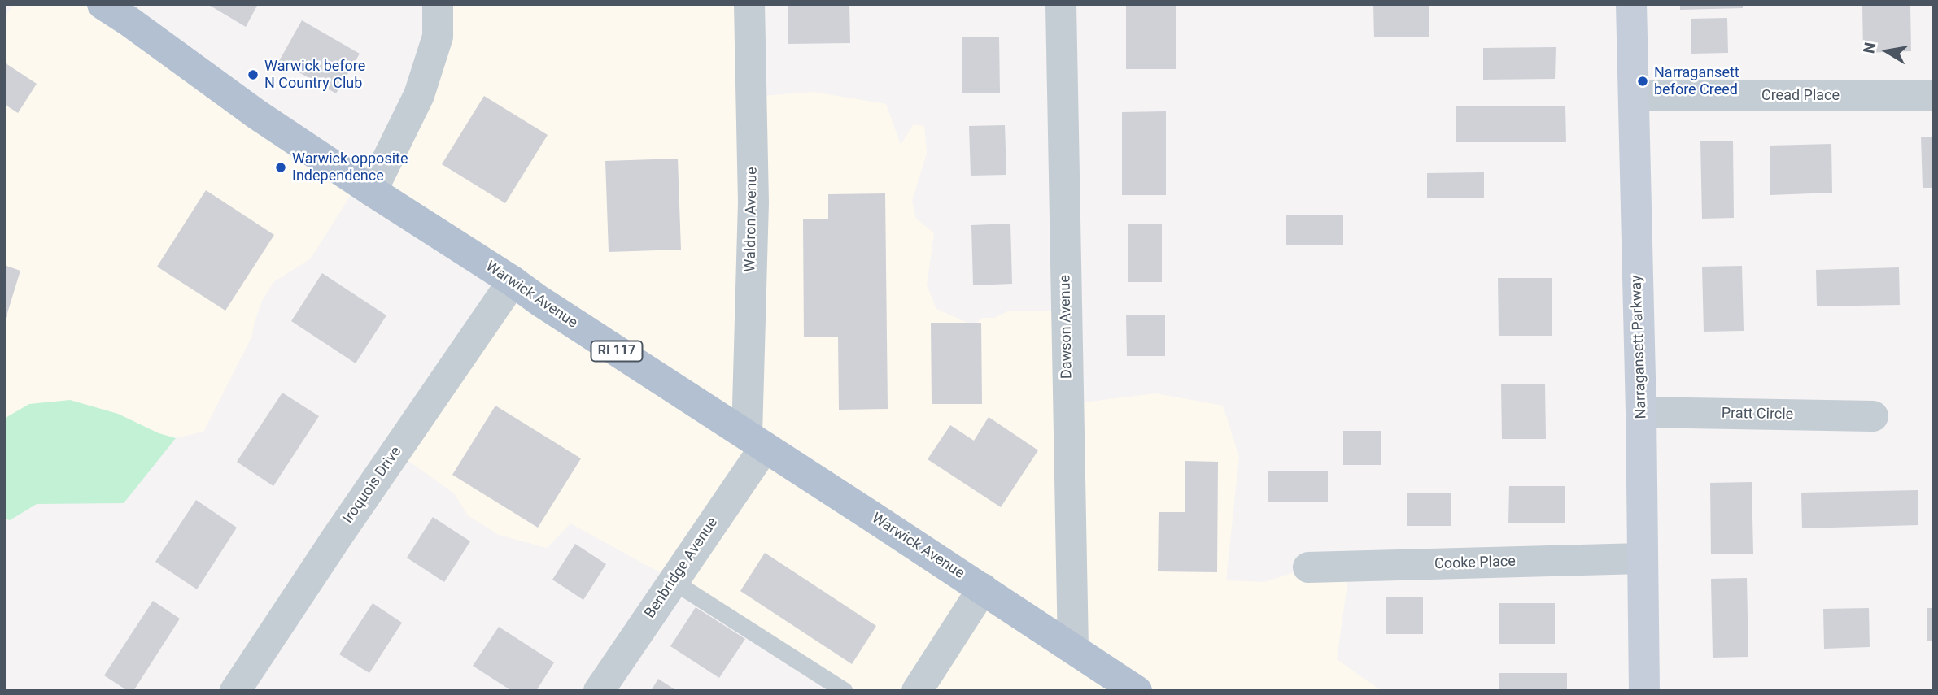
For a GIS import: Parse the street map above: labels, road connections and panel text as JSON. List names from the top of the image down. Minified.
{"streets":{"main road":["Warwick Avenue","RI 117"],"street":["Cread Place","Waldron Avenue","Dawson Avenue","Narragansett Parkway","Pratt Circle","Iroquois Drive","Cooke Place","Benbridge Avenue"]},"crossings":[["Cread Place","Narragansett Parkway"],["Waldron Avenue","Warwick Avenue"],["Waldron Avenue","Benbridge Avenue"],["Warwick Avenue","Dawson Avenue"],["Warwick Avenue","Iroquois Drive"],["Warwick Avenue","Benbridge Avenue"],["Narragansett Parkway","Pratt Circle"],["Narragansett Parkway","Cooke Place"]],"places":["Warwick before N Country Club","Narragansett before Creed","Warwick opposite Independence"],"north":"left"}
